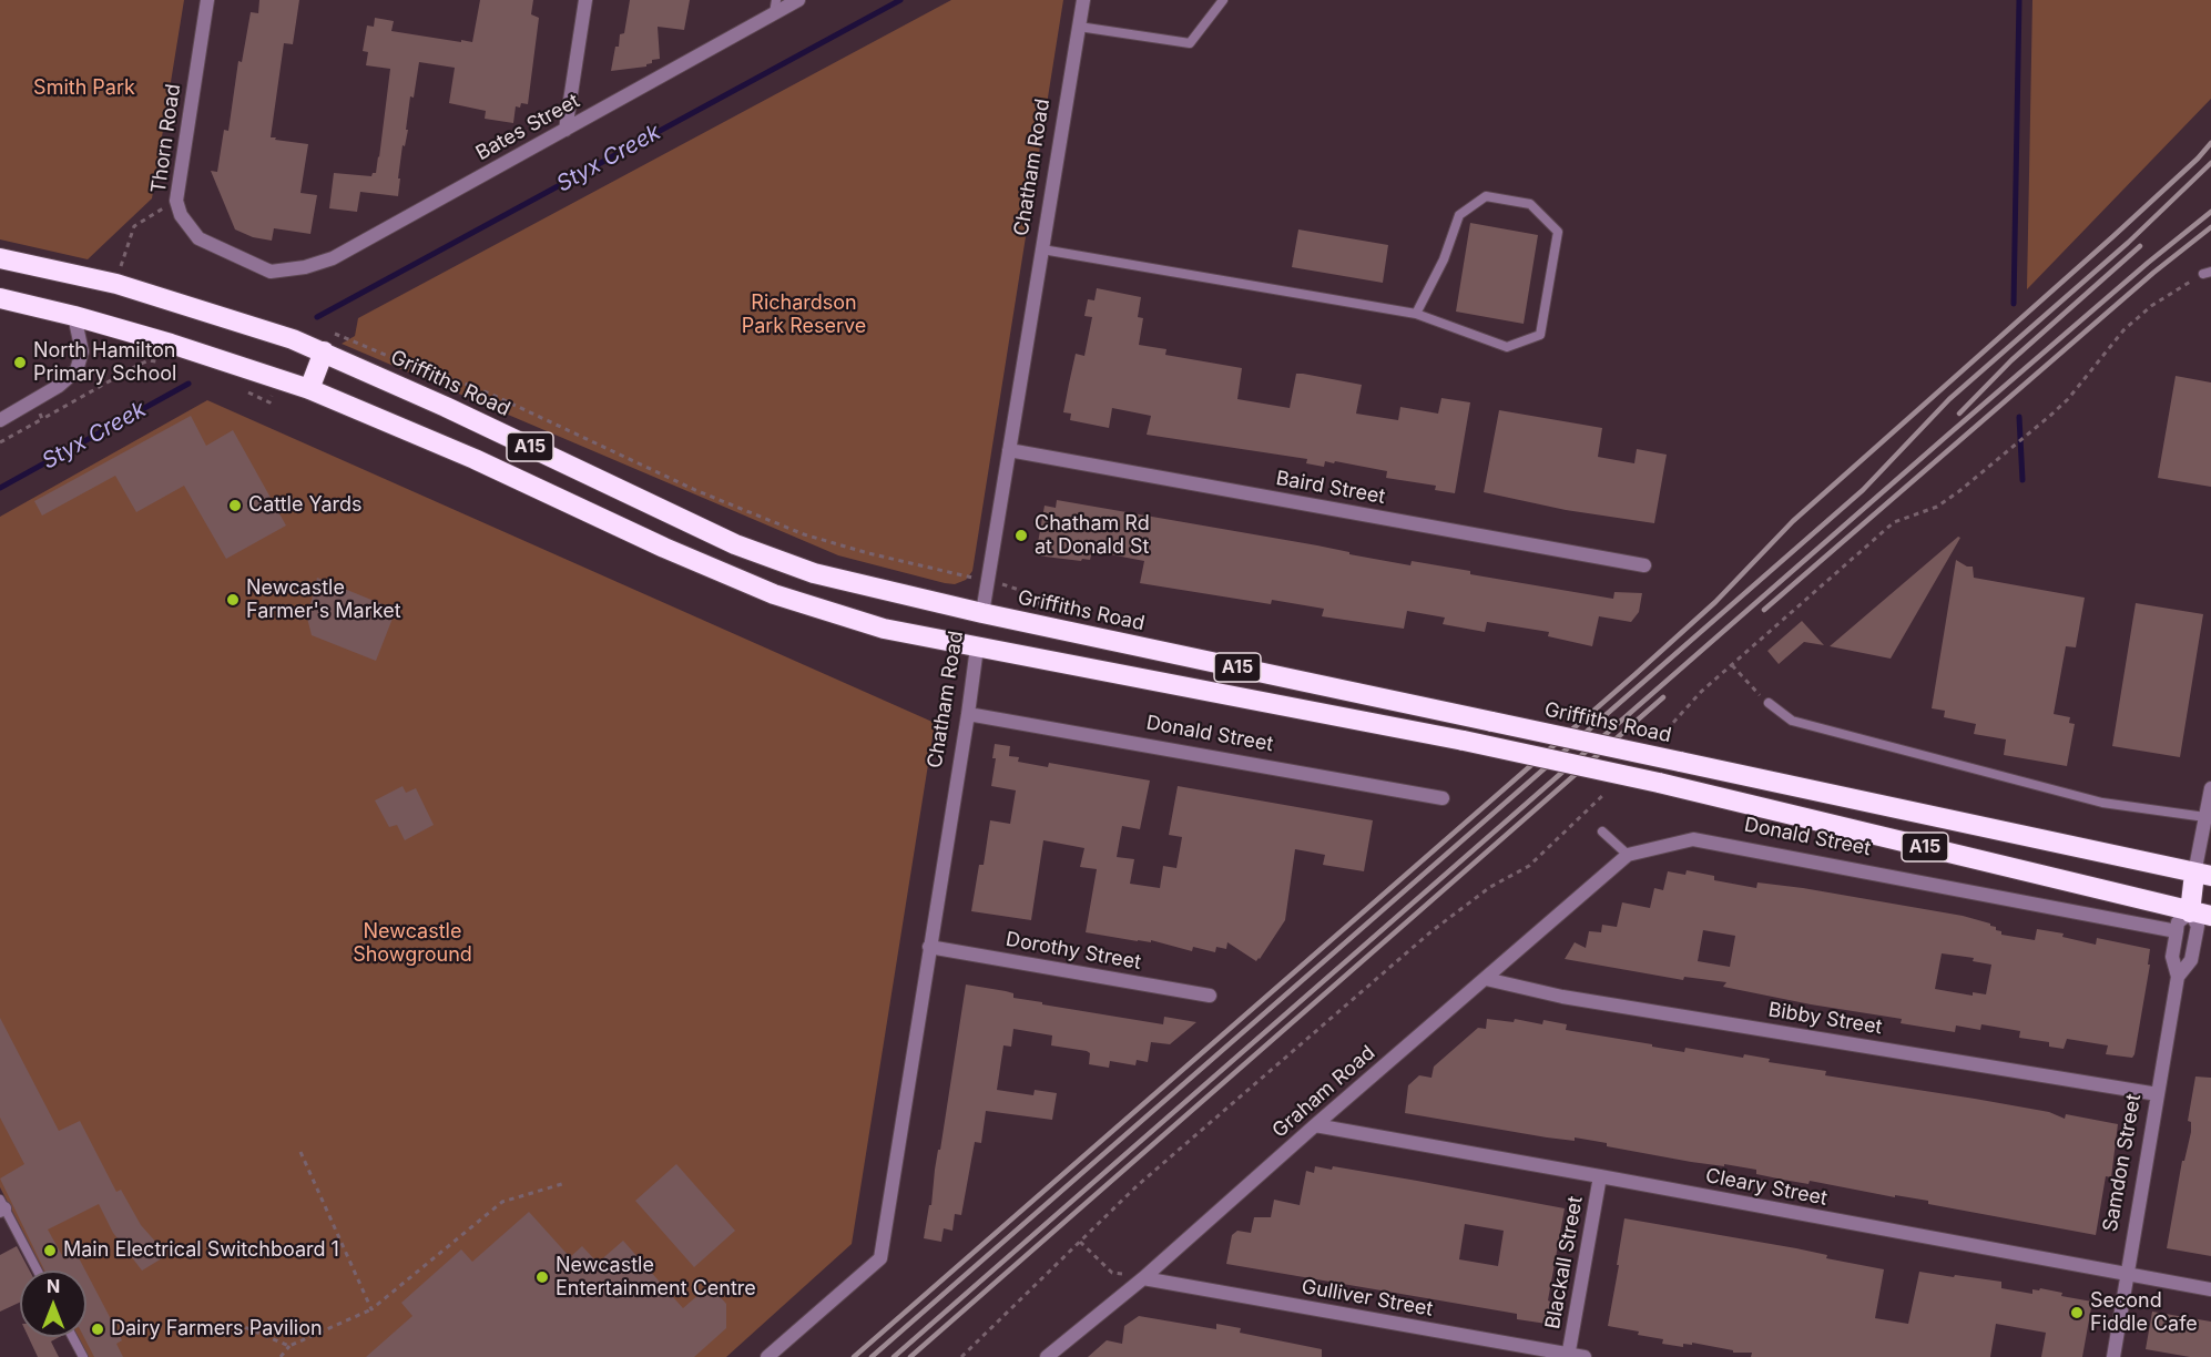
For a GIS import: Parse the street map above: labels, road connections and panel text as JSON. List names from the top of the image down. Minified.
{"streets":{"highway":["Chatham Road","Griffiths Road","A15","Samdon Street"],"street":["Bates Street","Thorn Road","Baird Street","Donald Street","Dorothy Street","Bibby Street","Graham Road","Cleary Street","Blackall Street","Gulliver Street"]},"crossings":[["Bates Street","Thorn Road"],["Chatham Road","Griffiths Road"],["Chatham Road","A15"],["Chatham Road","Baird Street"],["Chatham Road","Donald Street"],["Chatham Road","Dorothy Street"],["Griffiths Road","Samdon Street"],["A15","Samdon Street"],["Donald Street","Graham Road"],["Donald Street","Samdon Street"],["Bibby Street","Graham Road"],["Bibby Street","Samdon Street"],["Graham Road","Cleary Street"],["Graham Road","Gulliver Street"],["Samdon Street","Cleary Street"],["Cleary Street","Blackall Street"],["Blackall Street","Gulliver Street"]],"water":["Styx Creek"],"parks":["Smith Park","Richardson Park Reserve","Newcastle Showground"],"places":["North Hamilton Primary School","Cattle Yards","Chatham Rd at Donald St","Newcastle Farmer's Market","Main Electrical Switchboard 1","Newcastle Entertainment Centre","Second Fiddle Cafe","Dairy Farmers Pavilion"],"north":"top"}
